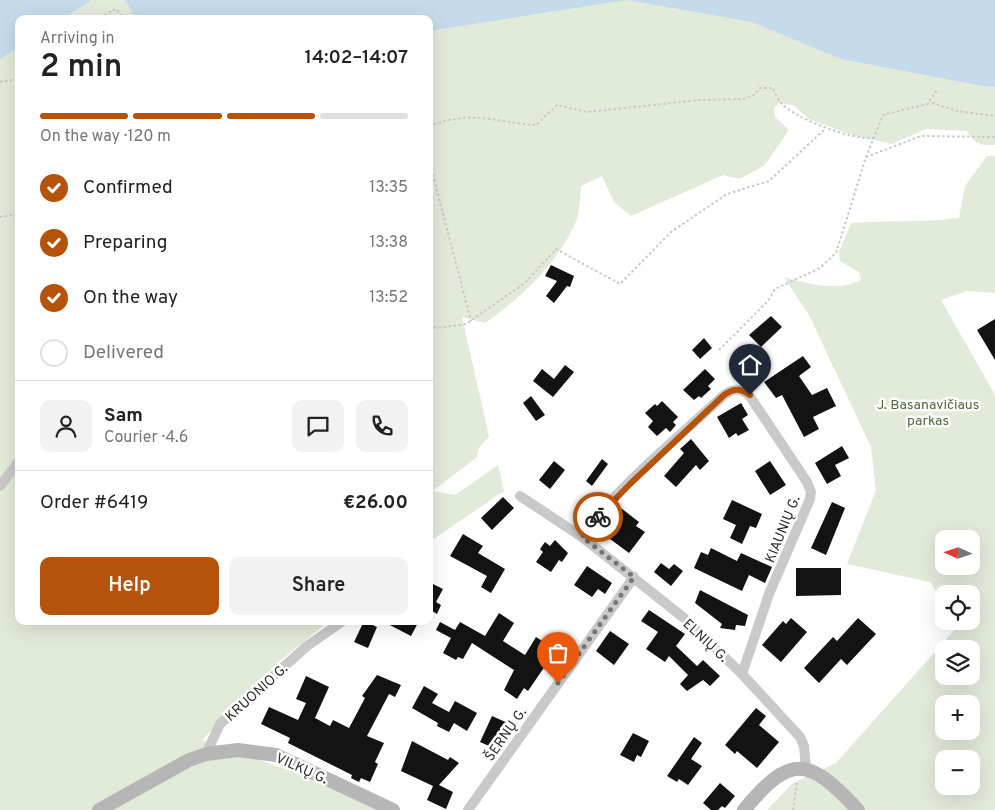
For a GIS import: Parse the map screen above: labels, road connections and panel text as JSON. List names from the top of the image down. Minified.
{"streets":{"street":["KIAUNIŲ G.","ELNIŲ G.","KRUONIO G.","ŠERNŲ G.","VILKŲ G."]},"crossings":[["KIAUNIŲ G.","ELNIŲ G."],["ELNIŲ G.","ŠERNŲ G."],["KRUONIO G.","VILKŲ G."]],"parks":["J. Basanavičiaus parkas"],"north":"left","page":{"heading":["2 min","Arriving in","14:02–14:07"],"panel":["Sam","Courier · 4.6","Order #6419","€26.00"],"bar":"On the way · 120 m","list":[["Confirmed","13:35"],["Preparing","13:38"],["On the way","13:52"],"Delivered"],"map_buttons":["+","−"],"buttons":["Help","Share"]}}
